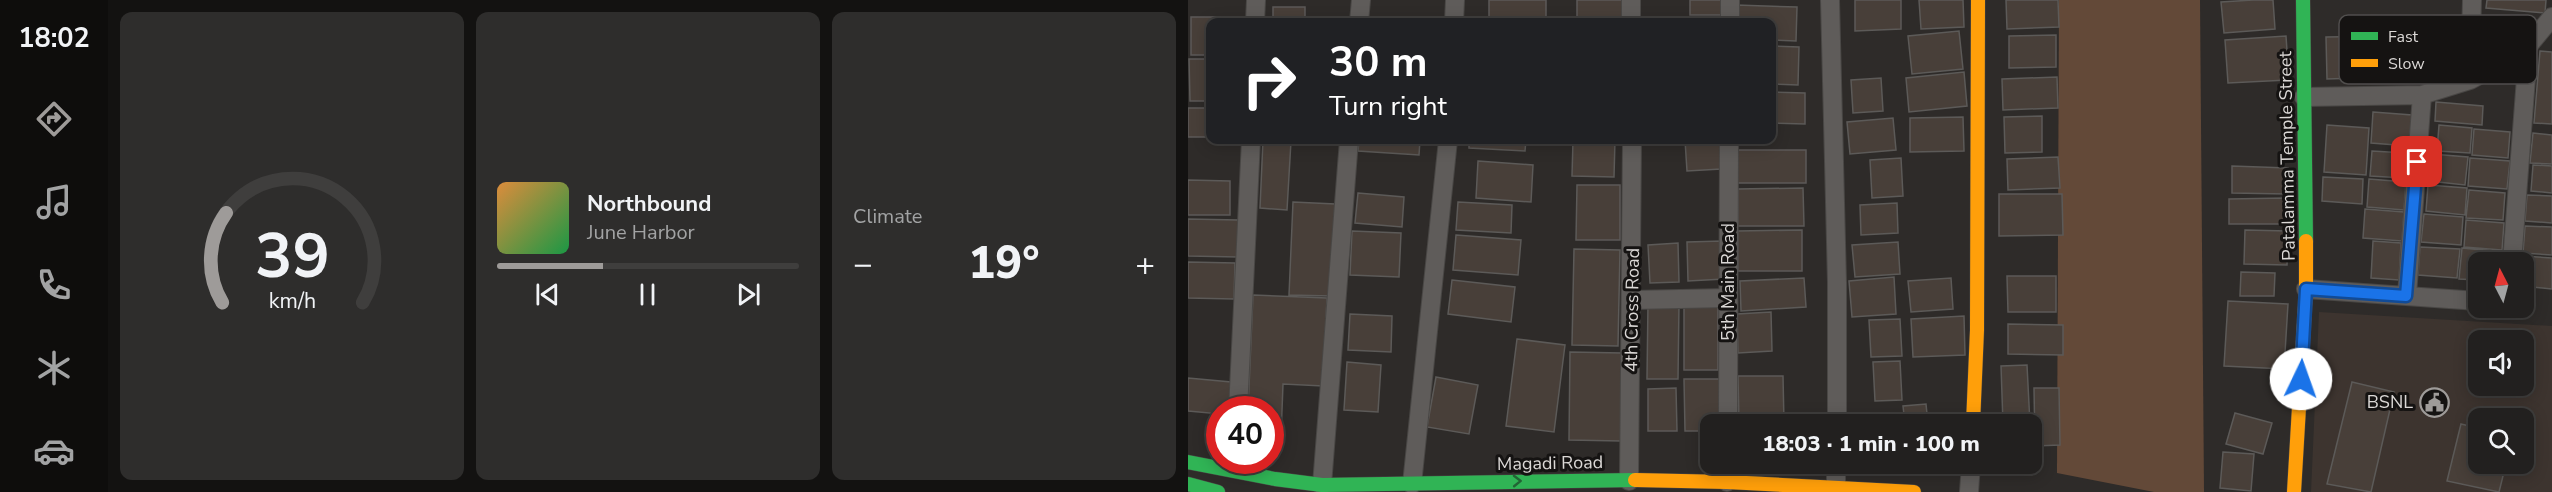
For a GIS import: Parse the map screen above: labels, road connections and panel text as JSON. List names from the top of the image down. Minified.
{"streets":{"street":["Patalamma Temple Street","5th Main Road","4th Cross Road","Magadi Road"]},"crossings":[["4th Cross Road","Magadi Road"]],"places":{"public building":["BSNL"]},"legend":["Fast","Slow"],"north":"top","page":{"tabs":"18:02","tile":"Climate","turn":["30 m","Turn right"],"song":["Northbound","June Harbor"],"heat":["−","19°","+"],"limit":"40","trip":"18:03 · 1 min · 100 m","gauge":["39","km/h"]}}
